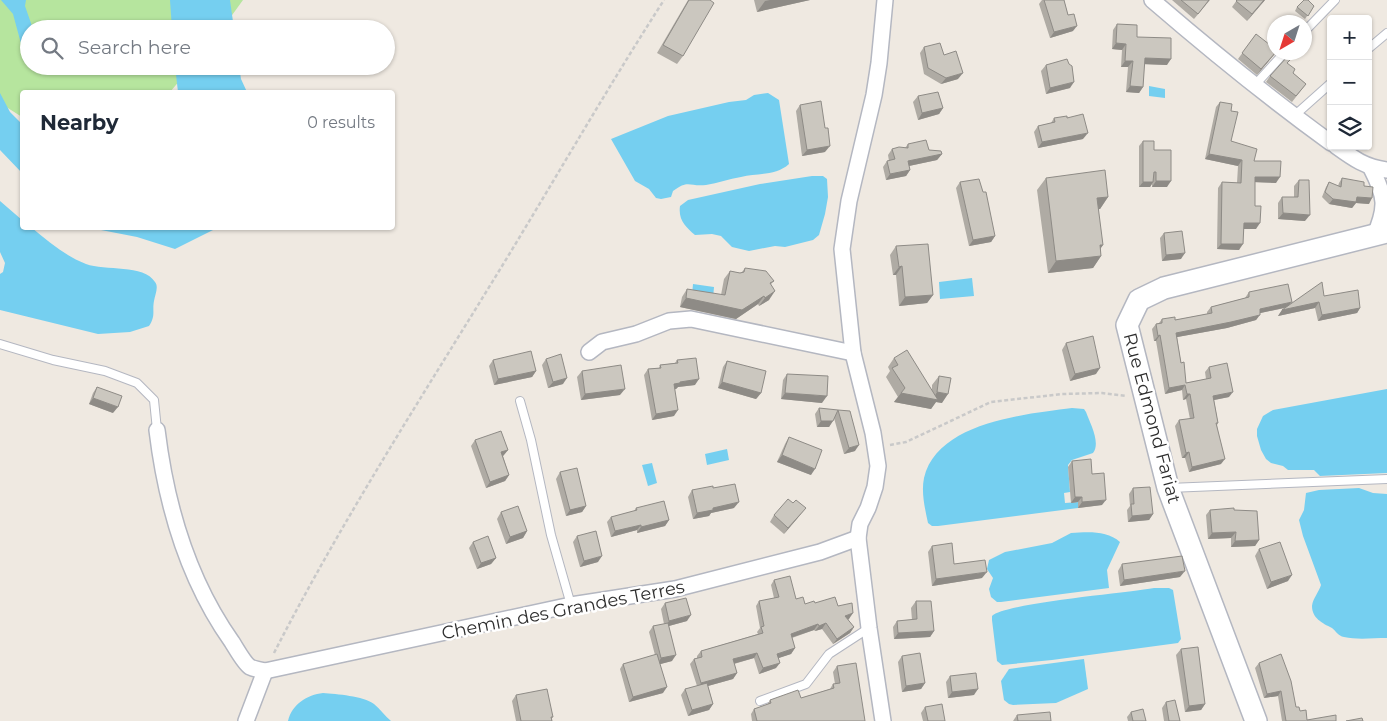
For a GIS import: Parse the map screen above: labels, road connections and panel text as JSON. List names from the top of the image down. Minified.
{"streets":{"street":["Rue Edmond Fariat","Chemin des Grandes Terres"]},"north":"bottom left","page":{"map_buttons":["+","−"],"search":"Search here","heading":["Nearby","0 results"]}}
